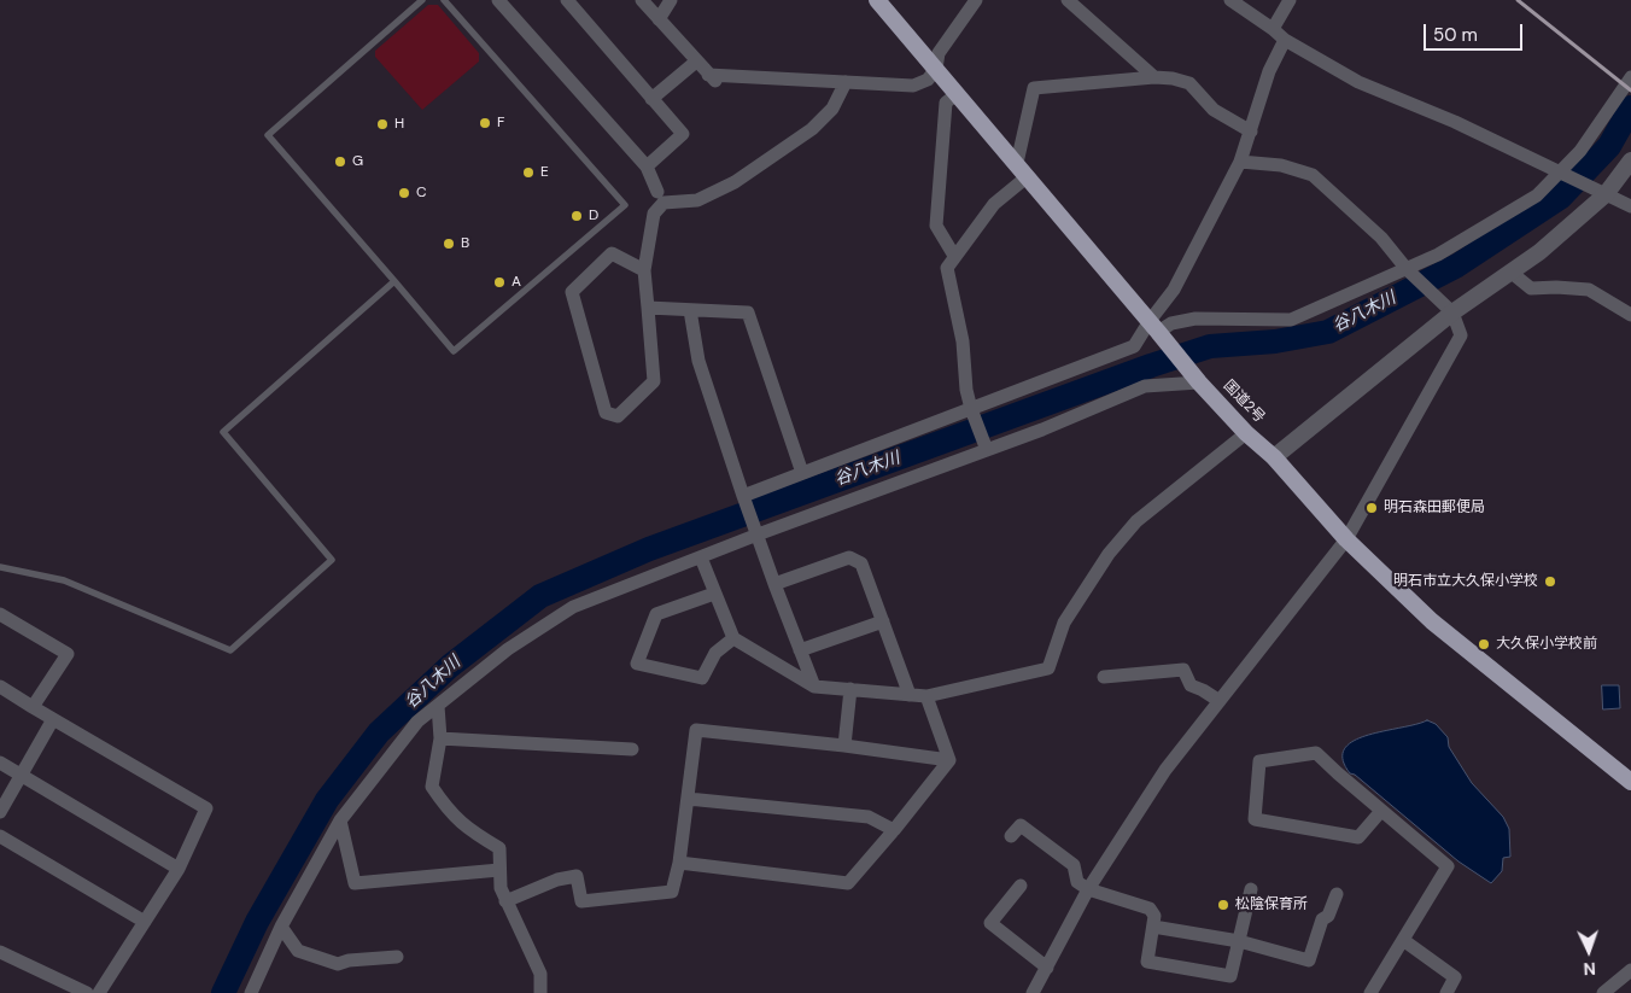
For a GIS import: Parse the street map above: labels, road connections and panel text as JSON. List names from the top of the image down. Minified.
{"streets":{"highway":["国道2号"]},"water":["谷八木川"],"places":["F","H","G","E","C","D","B","A","明石森田郵便局","明石市立大久保小学校","大久保小学校前","松陰保育所"],"scale_bar":"50 m","north":"bottom"}
